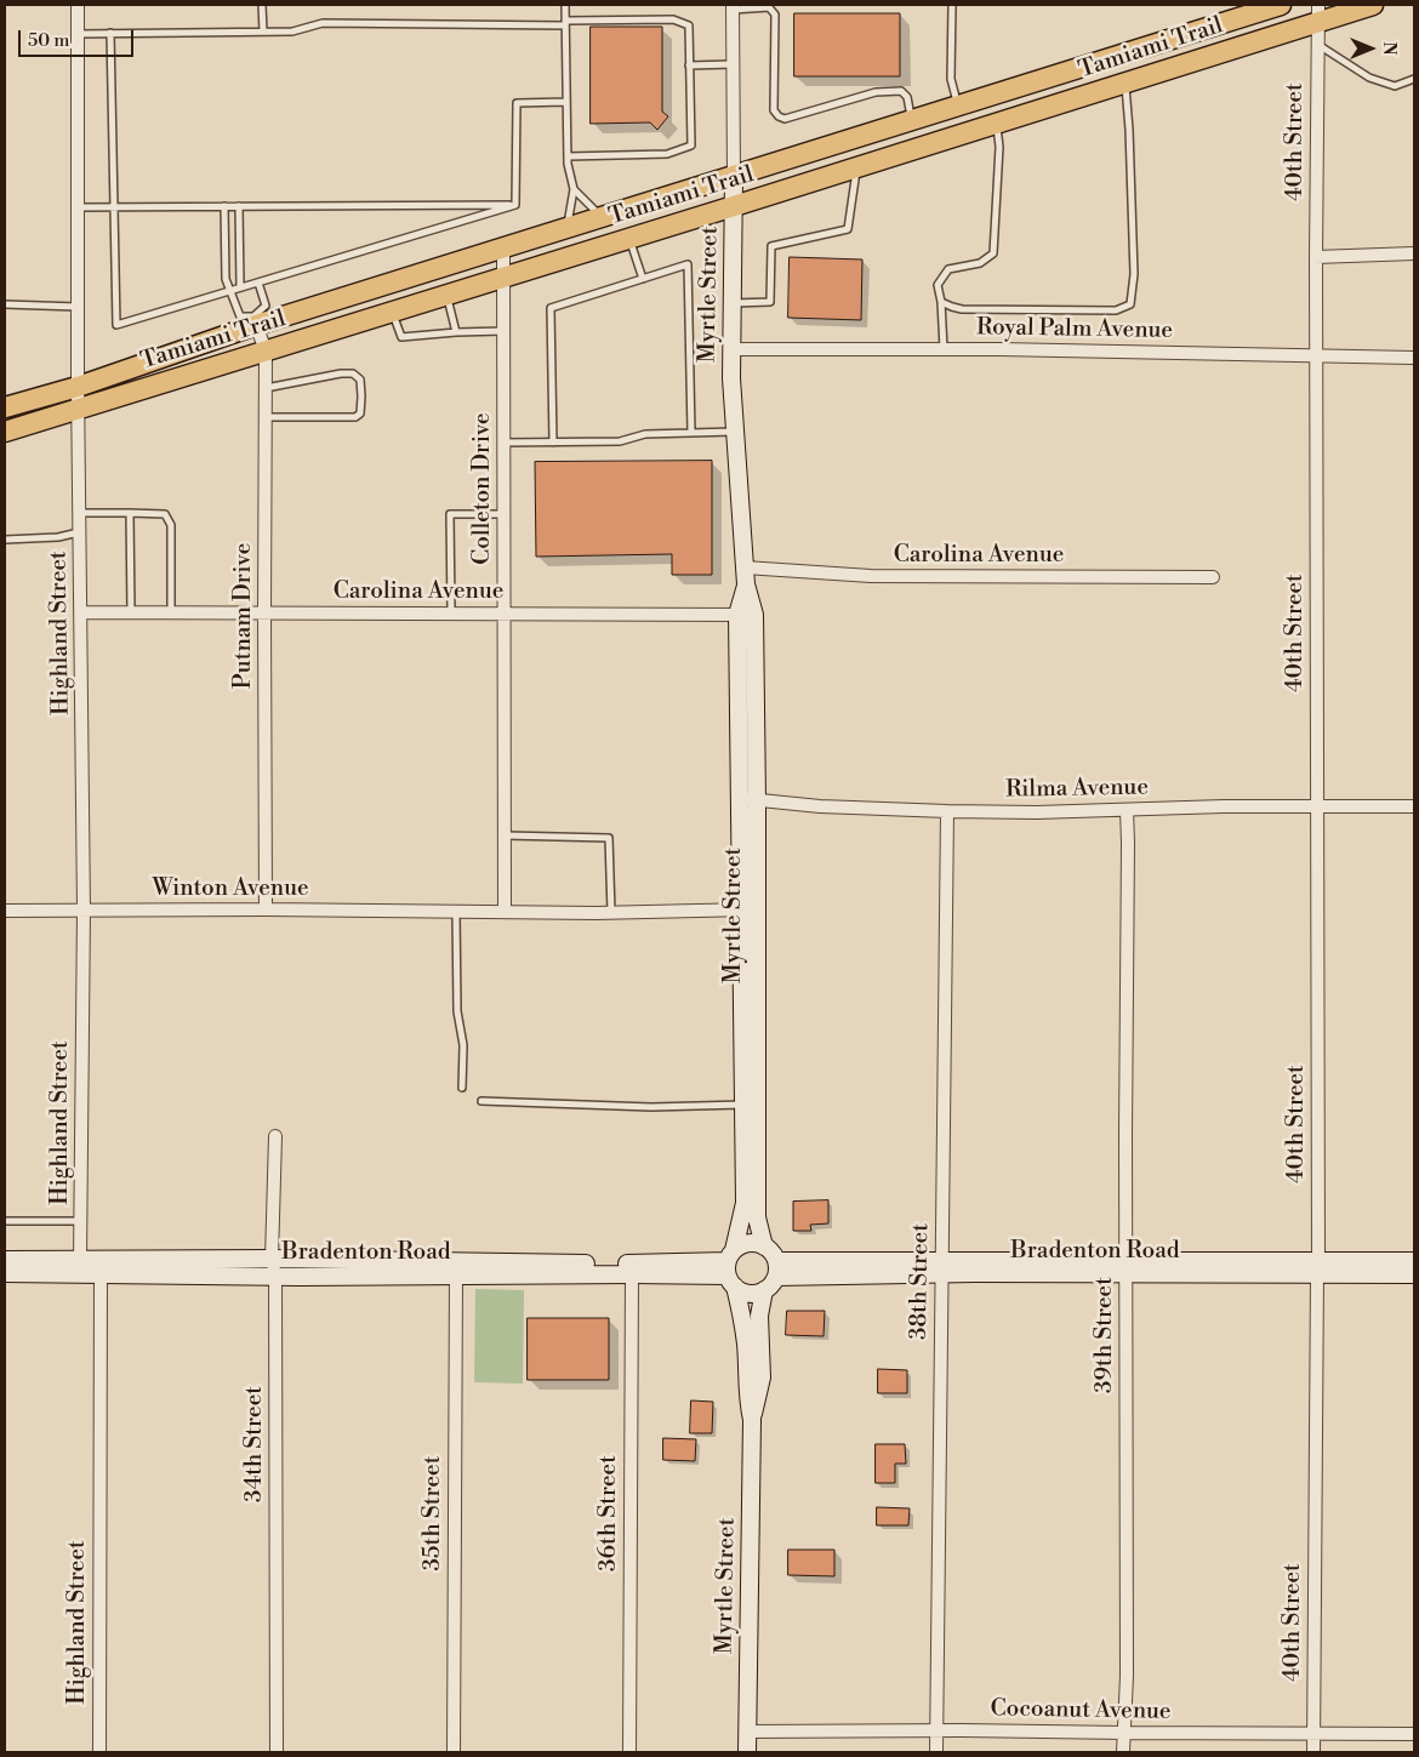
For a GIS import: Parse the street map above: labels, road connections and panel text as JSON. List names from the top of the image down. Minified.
{"streets":{"main road":["Tamiami Trail"],"street":["40th Street","Myrtle Street","Royal Palm Avenue","Colleton Drive","Carolina Avenue","Putnam Drive","Highland Street","Rilma Avenue","Winton Avenue","Bradenton Road","38th Street","39th Street","34th Street","35th Street","36th Street","Cocoanut Avenue"]},"crossings":[["Tamiami Trail","40th Street"],["Tamiami Trail","Myrtle Street"],["Tamiami Trail","Colleton Drive"],["Tamiami Trail","Putnam Drive"],["Tamiami Trail","Highland Street"],["40th Street","Royal Palm Avenue"],["40th Street","Rilma Avenue"],["40th Street","Bradenton Road"],["40th Street","Cocoanut Avenue"],["Myrtle Street","Royal Palm Avenue"],["Myrtle Street","Carolina Avenue"],["Myrtle Street","Rilma Avenue"],["Myrtle Street","Winton Avenue"],["Myrtle Street","Bradenton Road"],["Myrtle Street","Cocoanut Avenue"],["Colleton Drive","Carolina Avenue"],["Colleton Drive","Winton Avenue"],["Carolina Avenue","Putnam Drive"],["Carolina Avenue","Highland Street"],["Putnam Drive","Winton Avenue"],["Highland Street","Winton Avenue"],["Highland Street","Bradenton Road"],["Rilma Avenue","38th Street"],["Rilma Avenue","39th Street"],["Bradenton Road","38th Street"],["Bradenton Road","39th Street"],["Bradenton Road","34th Street"],["Bradenton Road","35th Street"],["Bradenton Road","36th Street"],["38th Street","Cocoanut Avenue"],["39th Street","Cocoanut Avenue"]],"scale_bar":"50 m","north":"right"}
